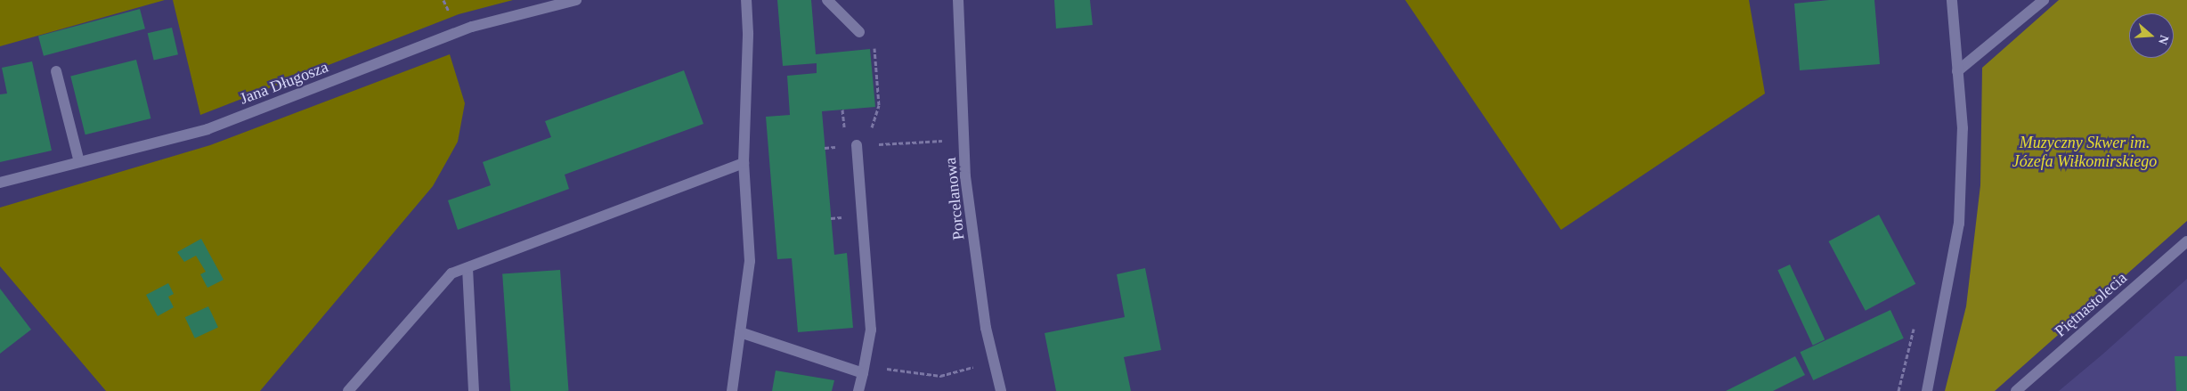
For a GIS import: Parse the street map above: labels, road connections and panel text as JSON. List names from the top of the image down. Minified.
{"streets":{"street":["Jana Długosza","Porcelanowa","Piętnastolecia"]},"parks":["Muzyczny Skwer im. Józefa Wiłkomirskiego"],"north":"right"}
